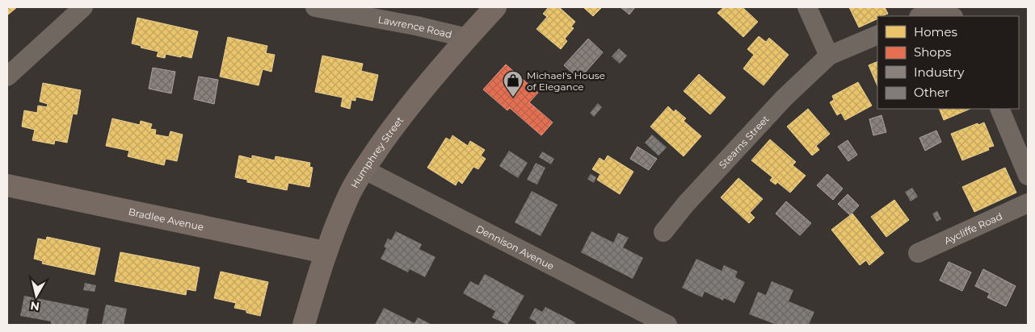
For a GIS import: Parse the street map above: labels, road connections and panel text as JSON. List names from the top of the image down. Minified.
{"streets":{"main road":["Humphrey Street","Bradlee Avenue"],"street":["Lawrence Road","Stearns Street","Aycliffe Road","Dennison Avenue"]},"crossings":[["Lawrence Road","Humphrey Street"],["Humphrey Street","Bradlee Avenue"],["Humphrey Street","Dennison Avenue"]],"places":{"shop":["Michael's House of Elegance"]},"legend":["Homes","Shops","Industry","Other"],"north":"bottom"}
